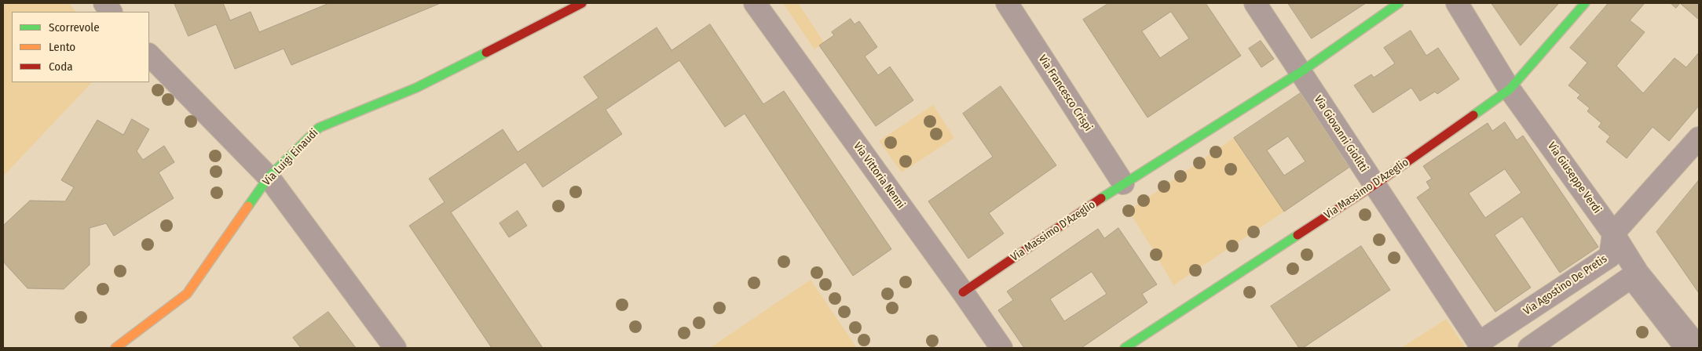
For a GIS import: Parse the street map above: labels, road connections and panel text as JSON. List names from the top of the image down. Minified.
{"streets":{"street":["Via Francesco Crispi","Via Giovanni Giolitti","Via Luigi Einaudi","Via Vittoria Nenni","Via Giuseppe Verdi","Via Massimo D'Azeglio","Via Agostino De Pretis"]},"crossings":[["Via Francesco Crispi","Via Massimo D'Azeglio"],["Via Giovanni Giolitti","Via Massimo D'Azeglio"],["Via Giovanni Giolitti","Via Agostino De Pretis"],["Via Vittoria Nenni","Via Massimo D'Azeglio"],["Via Giuseppe Verdi","Via Massimo D'Azeglio"],["Via Giuseppe Verdi","Via Agostino De Pretis"]],"legend":["Scorrevole","Lento","Coda"]}
